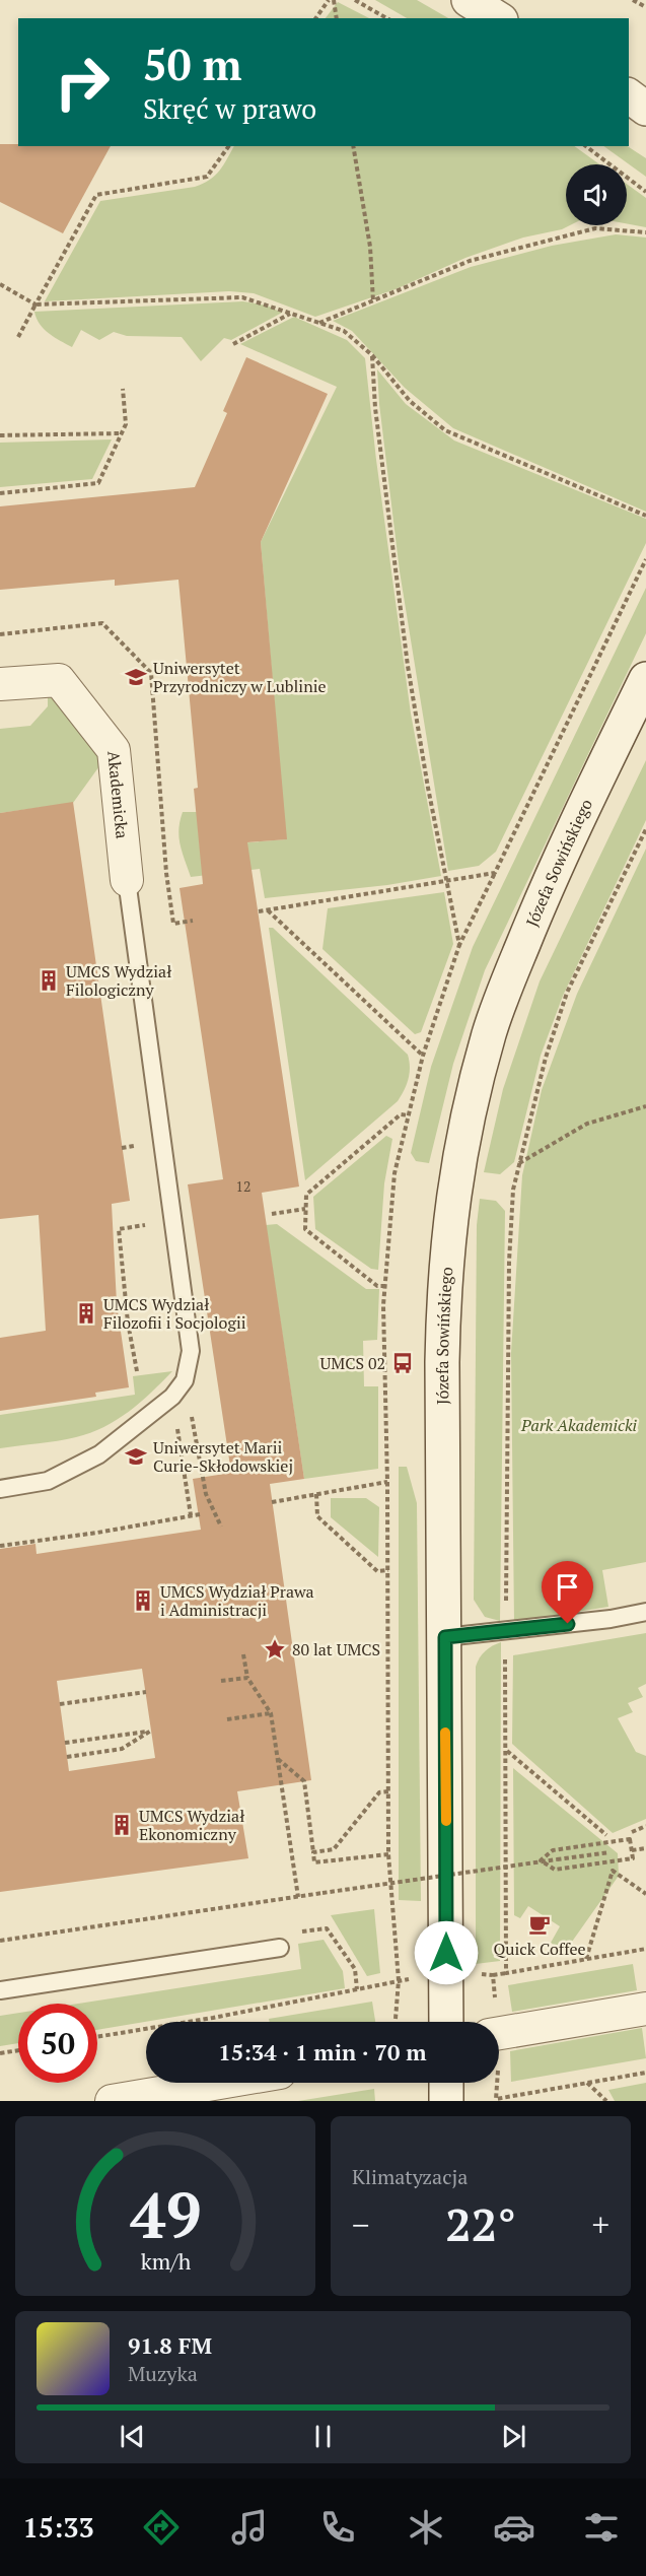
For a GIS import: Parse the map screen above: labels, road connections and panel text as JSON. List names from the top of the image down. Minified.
{"streets":{"main road":["Józefa Sowińskiego"],"street":["Akademicka"]},"parks":["Park Akademicki"],"places":{"school or university":["Uniwersytet Przyrodniczy w Lublinie","Uniwersytet Marii Curie-Skłodowskiej"],"building":["UMCS Wydział Filologiczny","UMCS Wydział Filozofii i Socjologii","UMCS Wydział Prawa i Administracji","UMCS Wydział Ekonomiczny"],"bus stop":["UMCS 02"],"place":["80 lat UMCS"],"cafe":["Quick Coffee"]},"house_numbers":["12"],"page":{"turn":["50 m","Skręć w prawo"],"limit":"50","trip":"15:34 · 1 min · 70 m","tile":"Klimatyzacja","heat":["−","22°","+"],"song":["91.8 FM","Muzyka"],"tabs":"15:33","gauge":["49","km/h"]}}
